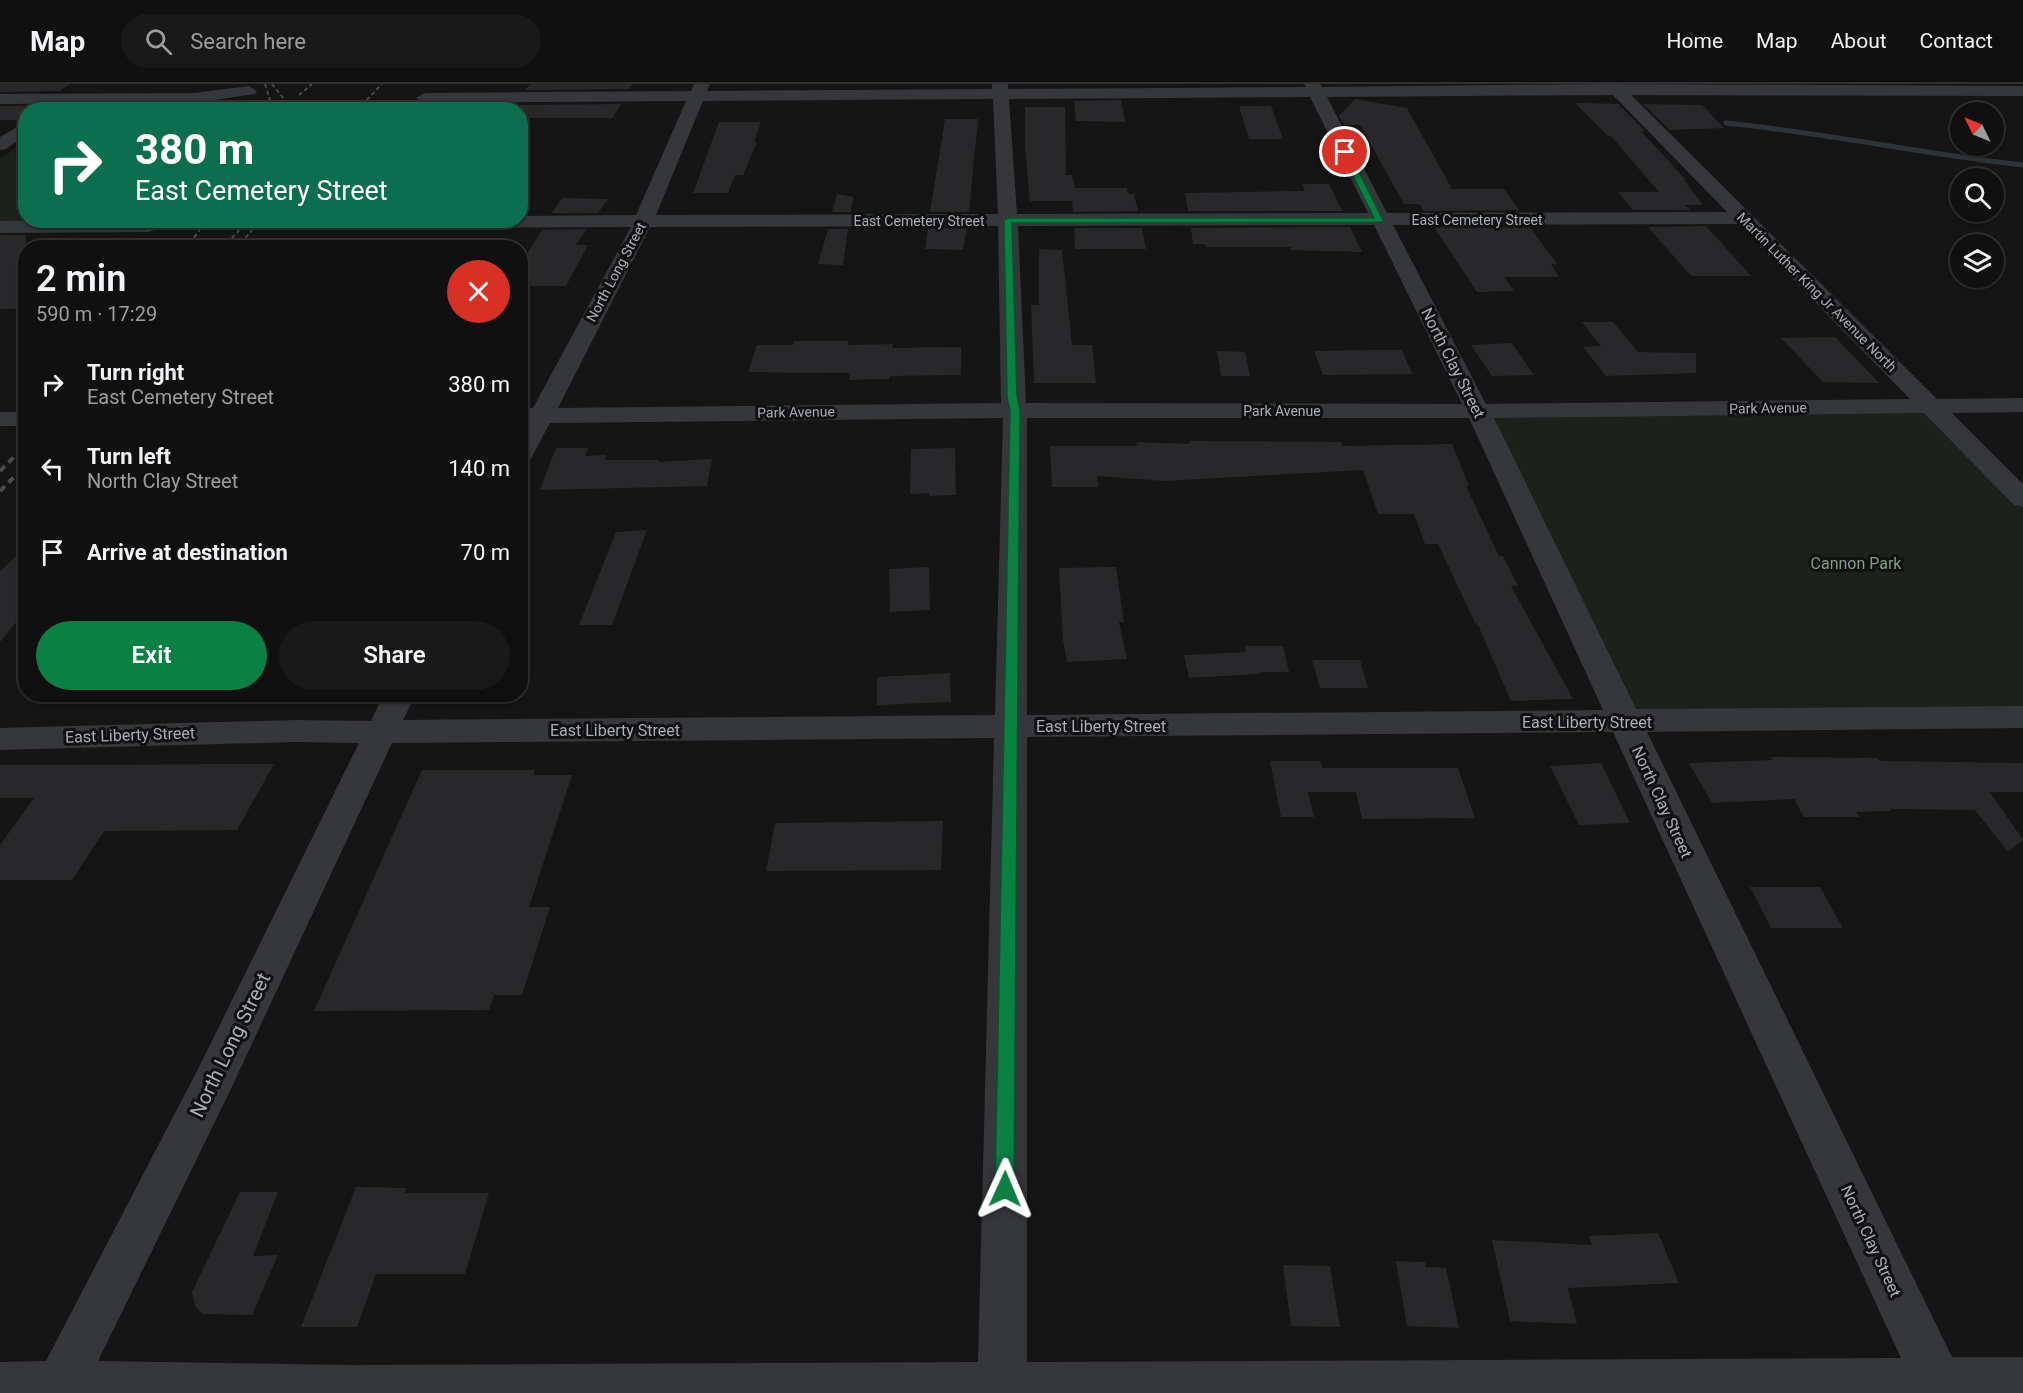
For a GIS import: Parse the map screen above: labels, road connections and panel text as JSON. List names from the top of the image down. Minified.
{"streets":{"street":["East Cemetery Street","North Long Street","Martin Luther King Jr Avenue North","North Clay Street","Park Avenue","East Liberty Street"]},"crossings":[["East Cemetery Street","North Long Street"],["East Cemetery Street","Martin Luther King Jr Avenue North"],["East Cemetery Street","North Clay Street"],["North Long Street","Park Avenue"],["North Long Street","East Liberty Street"],["Martin Luther King Jr Avenue North","Park Avenue"],["North Clay Street","Park Avenue"],["North Clay Street","East Liberty Street"]],"parks":["Cannon Park"],"north":"top left","page":{"header":"Map","search":"Search here","nav":["Home","Map","About","Contact"],"turn":["380 m","East Cemetery Street"],"heading":["2 min","590 m · 17:29"],"list":[{"name":"Turn right","note":"East Cemetery Street","value":"380 m"},{"name":"Turn left","note":"North Clay Street","value":"140 m"},{"name":"Arrive at destination","value":"70 m"}],"buttons":["Exit","Share"]}}
